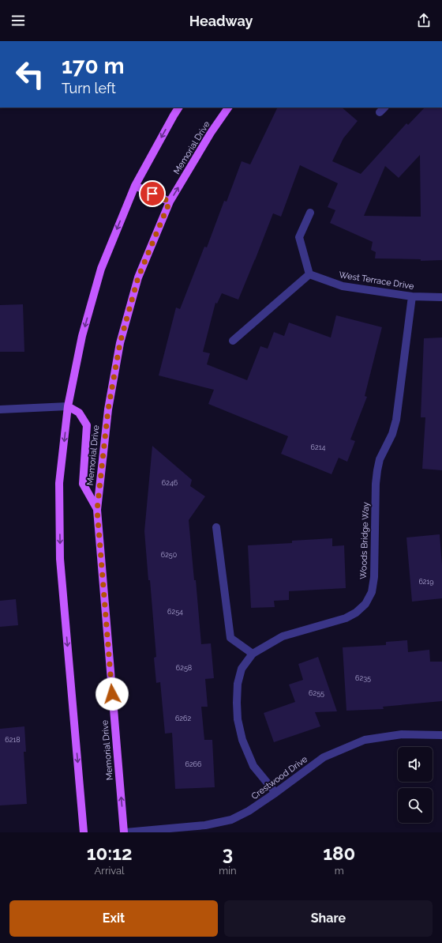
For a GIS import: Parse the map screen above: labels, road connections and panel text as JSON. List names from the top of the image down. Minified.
{"streets":{"main road":["Memorial Drive"],"street":["West Terrace Drive","Woods Bridge Way","Crestwood Drive"]},"crossings":[["Memorial Drive","Crestwood Drive"],["West Terrace Drive","Woods Bridge Way"],["Woods Bridge Way","Crestwood Drive"]],"house_numbers":["6214","6246","6250","6219","6254","6258","6235","6255","6262","6218","6266"],"page":{"header":"Headway","turn":["170 m","Turn left"],"eta":["10:12","Arrival","3","min","180","m"],"buttons":["Exit","Share"]}}
